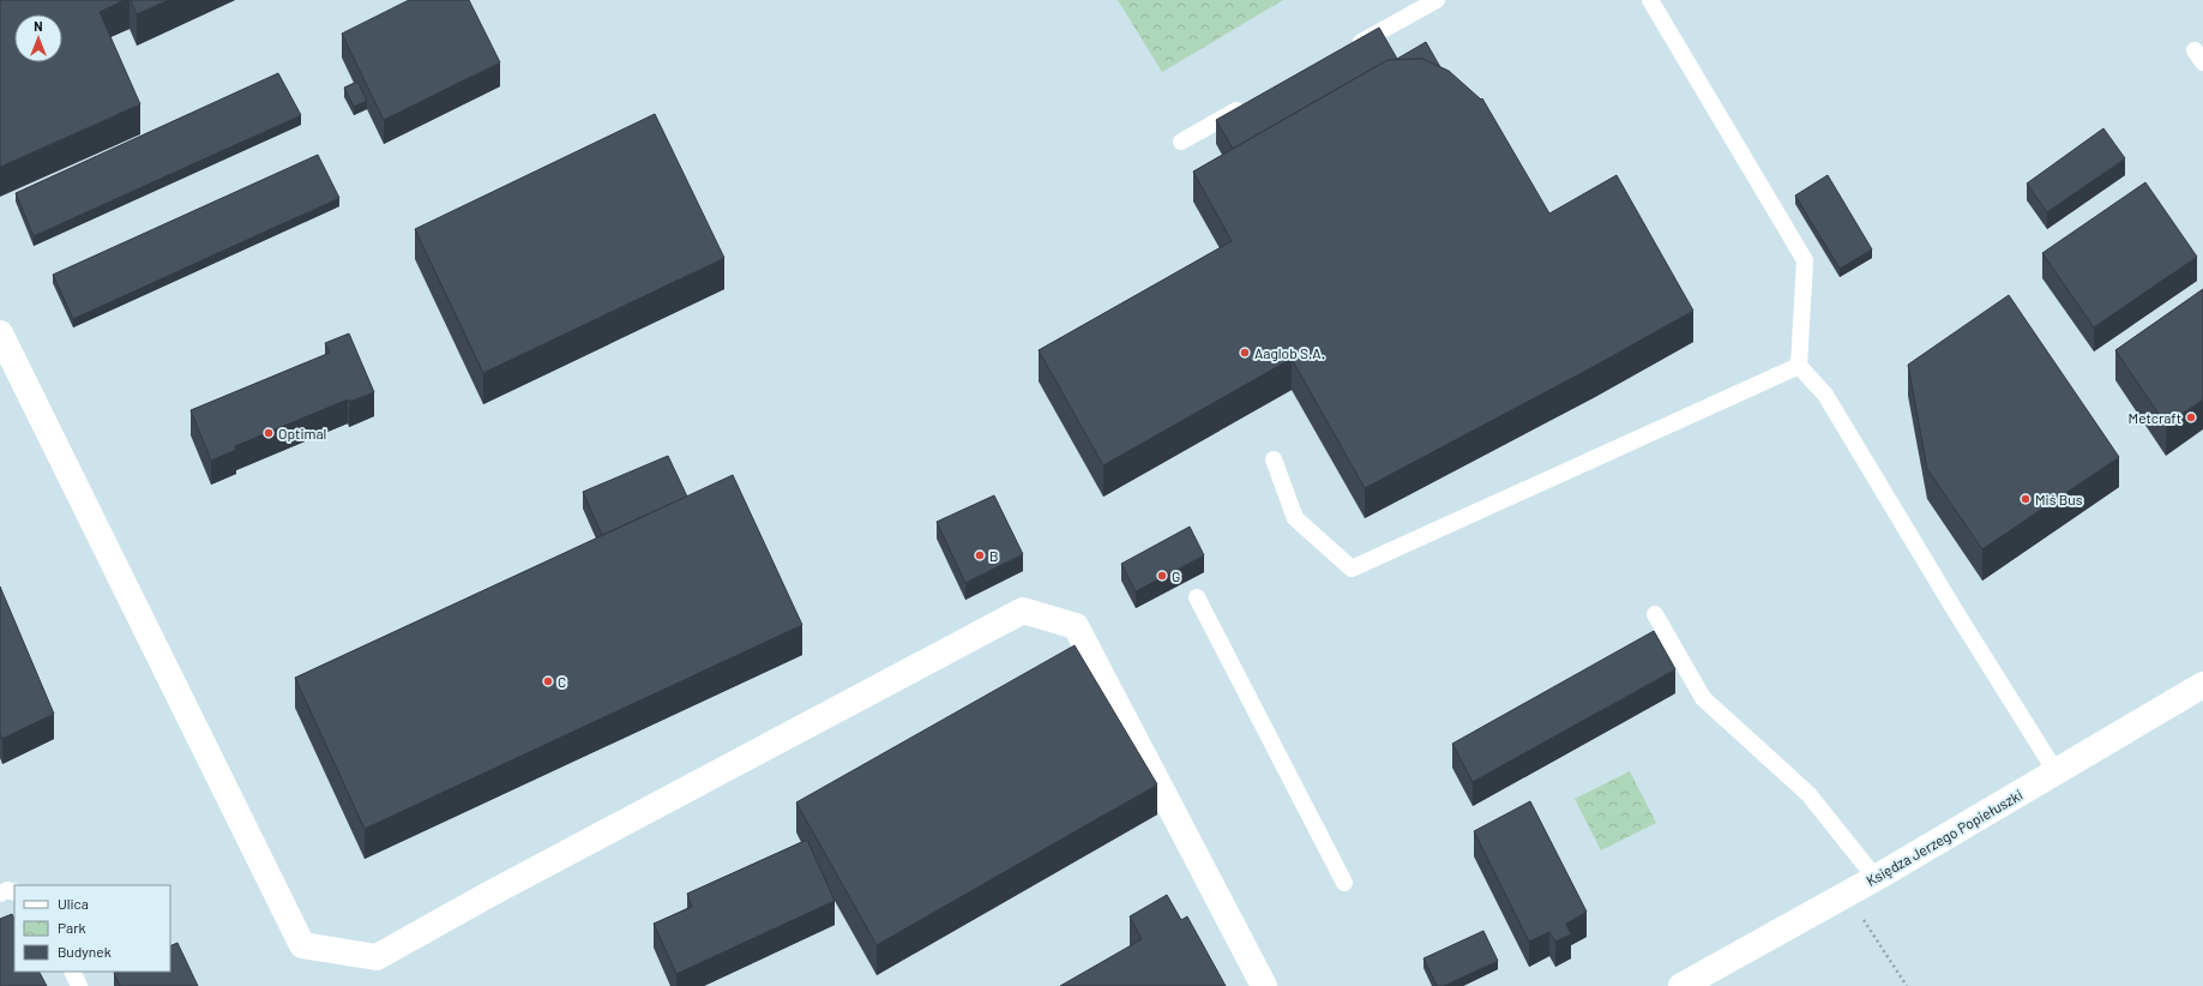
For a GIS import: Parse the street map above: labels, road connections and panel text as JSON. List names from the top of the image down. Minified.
{"streets":{"street":["Księdza Jerzego Popiełuszki"]},"places":["Aaglob S.A.","Metcraft","Optimal","Miś Bus","B","G","C"],"legend":["Ulica","Park","Budynek"],"north":"top"}
